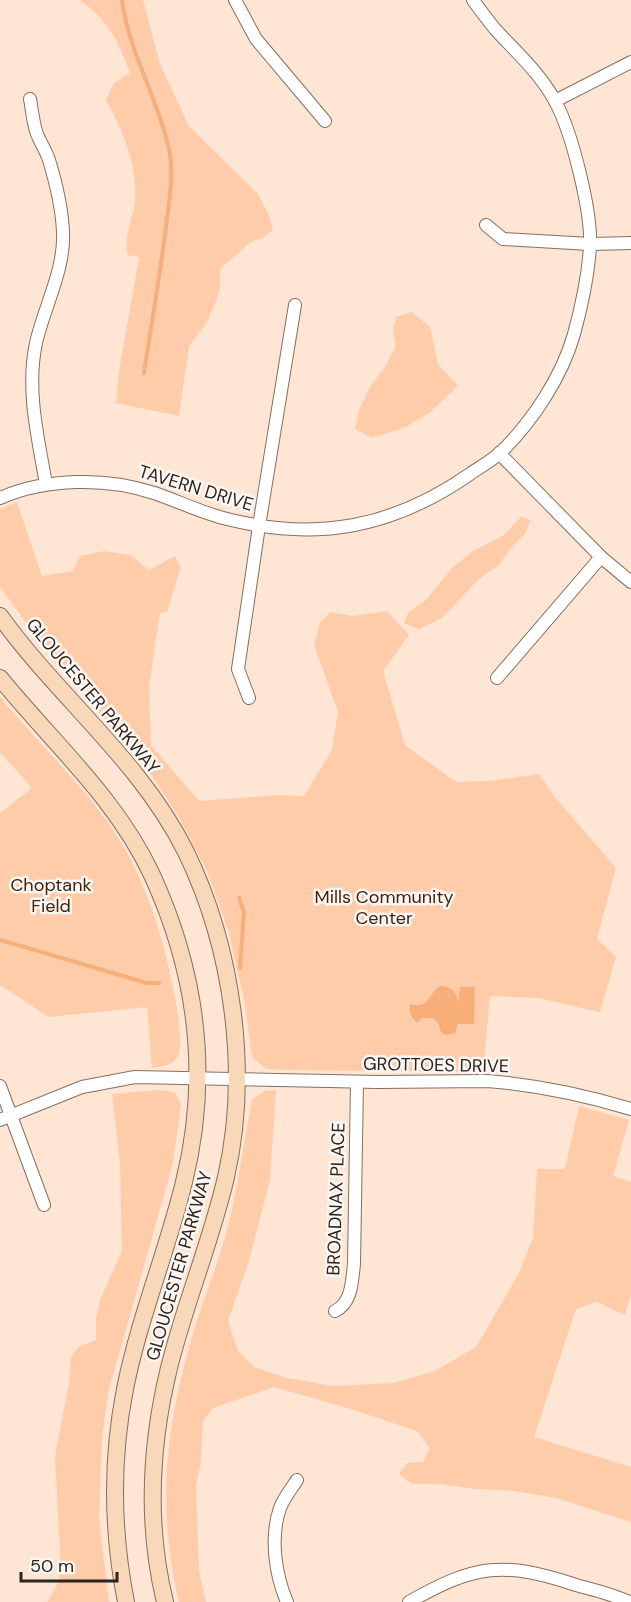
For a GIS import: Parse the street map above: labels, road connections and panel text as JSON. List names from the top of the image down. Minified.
{"streets":{"main road":["GLOUCESTER PARKWAY"],"street":["TAVERN DRIVE","GROTTOES DRIVE","BROADNAX PLACE"]},"crossings":[["GLOUCESTER PARKWAY","GROTTOES DRIVE"],["GROTTOES DRIVE","BROADNAX PLACE"]],"parks":["Choptank Field","Mills Community Center"],"scale_bar":"50 m"}
